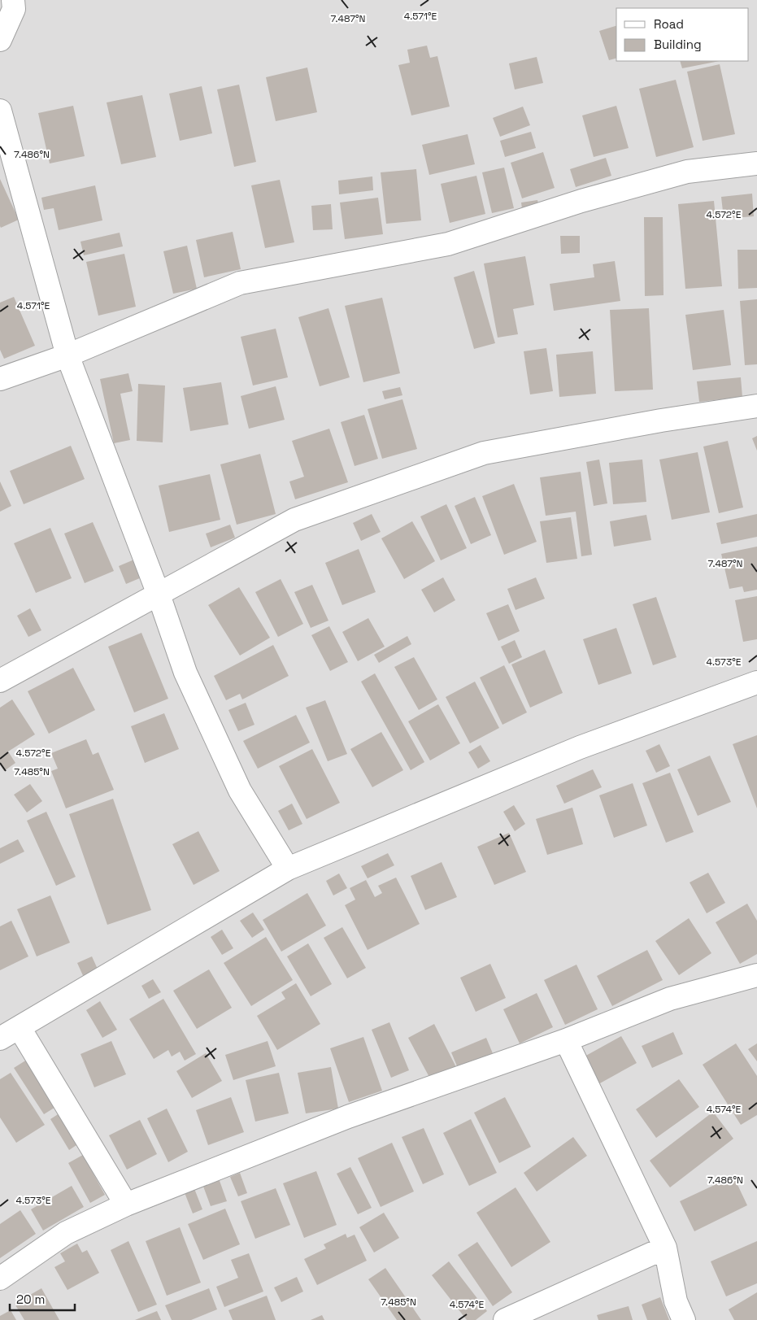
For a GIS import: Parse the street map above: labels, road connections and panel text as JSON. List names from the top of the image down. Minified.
{"legend":["Road","Building"],"scale_bar":"20 m","coordinates":["4.571°E","7.487°N","7.486°N","4.572°E","4.573°E","7.485°N","4.574°E"]}
